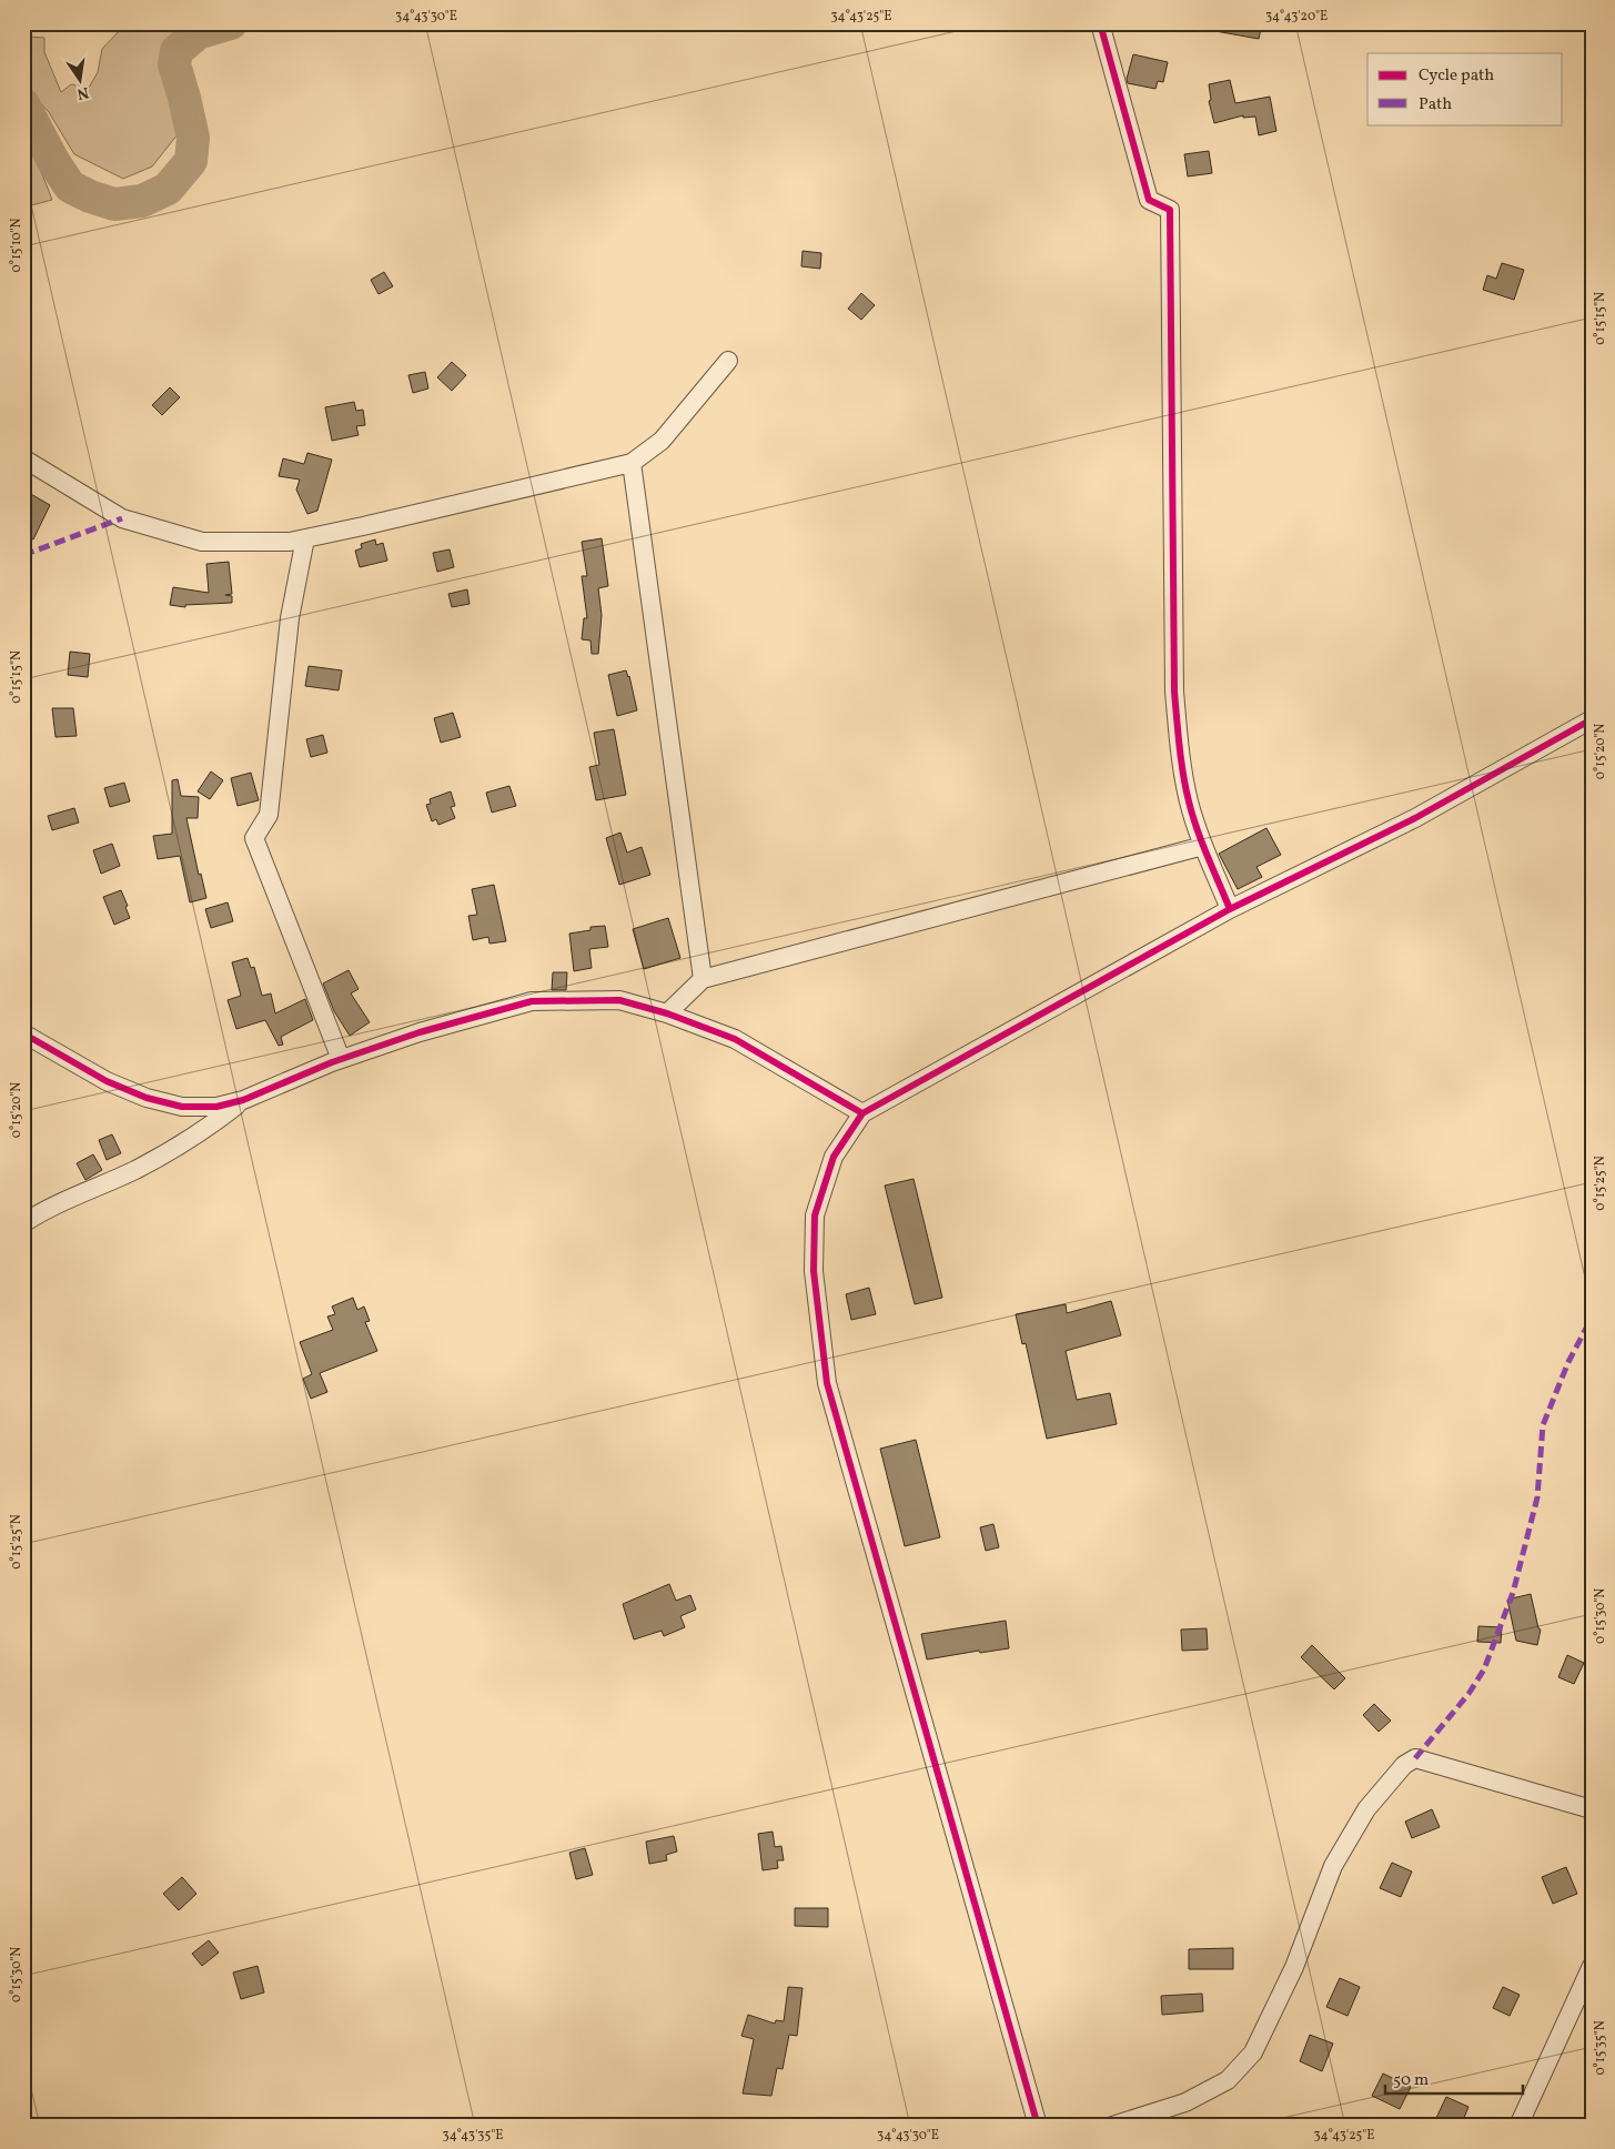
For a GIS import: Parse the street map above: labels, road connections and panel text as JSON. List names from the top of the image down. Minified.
{"legend":["Cycle path","Path"],"scale_bar":"50 m","north":"bottom","coordinates":["34°43'30\"E","34°43'25\"E","34°43'20\"E","0°15'10\"N","0°15'15\"N","0°15'20\"N","0°15'25\"N","0°15'30\"N","0°15'35\"N","34°43'35\"E"]}
